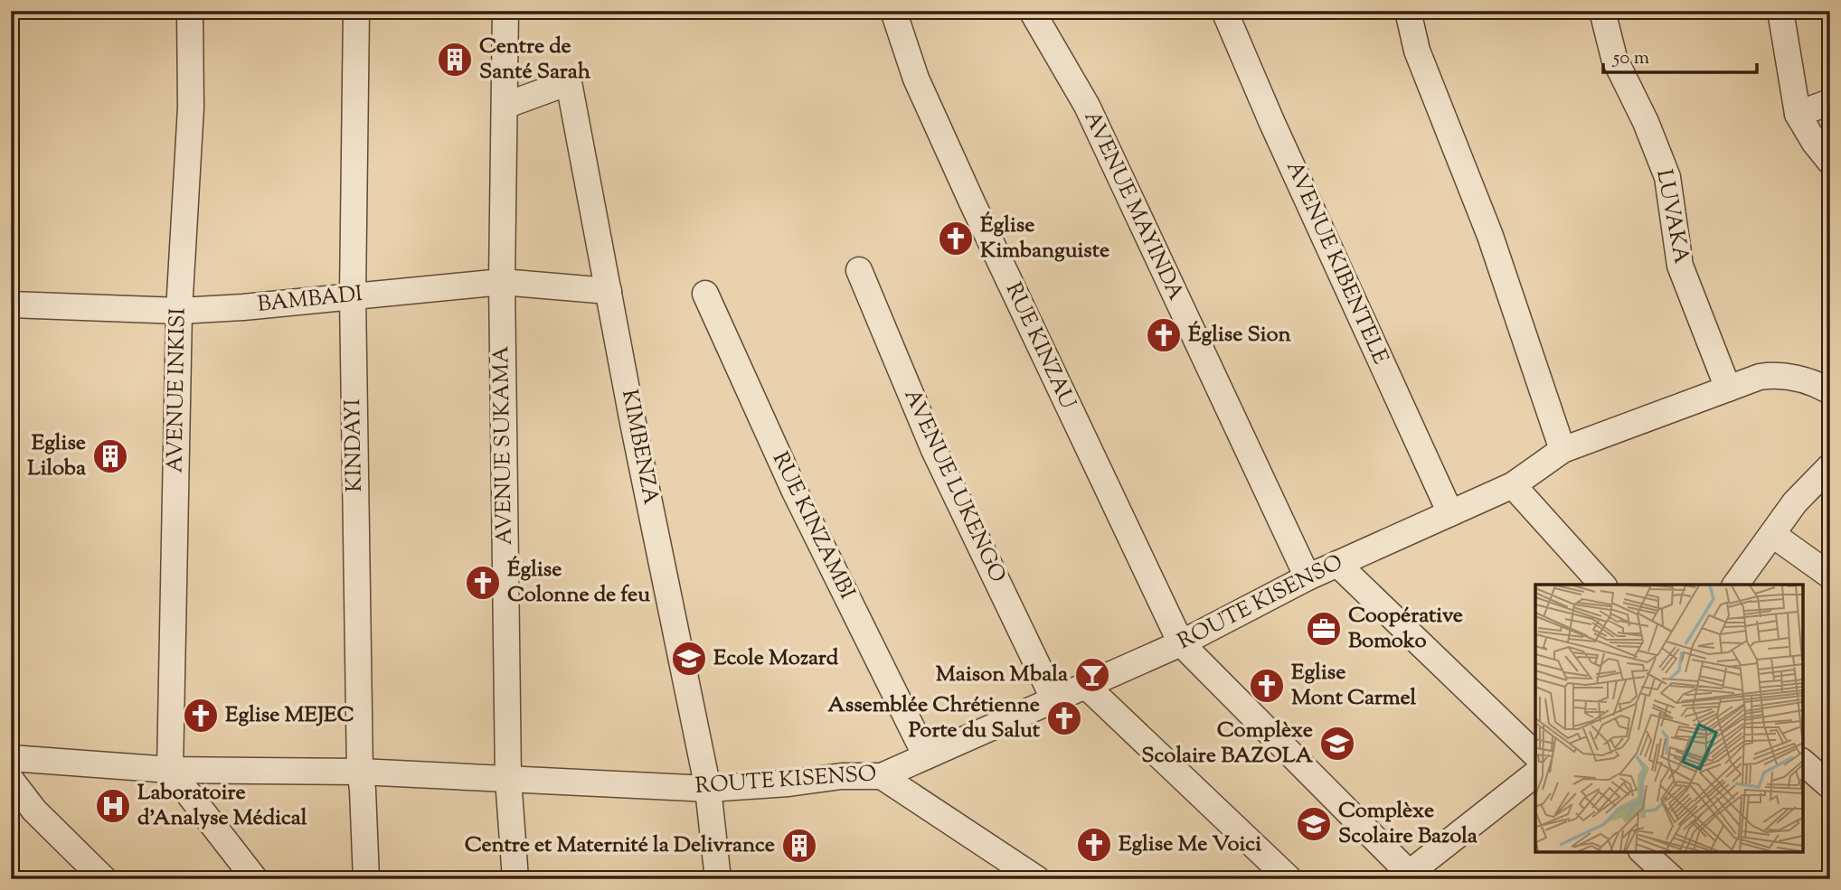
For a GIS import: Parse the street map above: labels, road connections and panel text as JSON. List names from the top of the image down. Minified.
{"streets":{"street":["AVENUE MAYINDA","LUVAKA","AVENUE KIBENTELE","BAMBADI","RUE KINZAU","AVENUE INKISI","KINDAYI","AVENUE SUKAMA","KIMBENZA","AVENUE LUKENGO","RUE KINZAMBI","ROUTE KISENSO"]},"crossings":[["AVENUE MAYINDA","ROUTE KISENSO"],["LUVAKA","ROUTE KISENSO"],["AVENUE KIBENTELE","ROUTE KISENSO"],["BAMBADI","AVENUE INKISI"],["BAMBADI","KINDAYI"],["BAMBADI","AVENUE SUKAMA"],["BAMBADI","KIMBENZA"],["RUE KINZAU","ROUTE KISENSO"],["AVENUE INKISI","ROUTE KISENSO"],["KINDAYI","ROUTE KISENSO"],["AVENUE SUKAMA","KIMBENZA"],["AVENUE SUKAMA","ROUTE KISENSO"],["KIMBENZA","ROUTE KISENSO"],["AVENUE LUKENGO","ROUTE KISENSO"],["RUE KINZAMBI","ROUTE KISENSO"]],"places":{"building":["Centre de Santé Sarah","Eglise Liloba","Centre et Maternité la Delivrance"],"church":["Église Kimbanguiste","Église Sion","Église Colonne de feu","Eglise Mont Carmel","Eglise MEJEC","Assemblée Chrétienne Porte du Salut","Eglise Me Voici"],"office":["Coopérative Bomoko"],"school or university":["Ecole Mozard","Complèxe Scolaire BAZOLA","Complèxe Scolaire Bazola"],"bar":["Maison Mbala"],"hospital":["Laboratoire d'Analyse Médical"]},"scale_bar":"50 m"}
